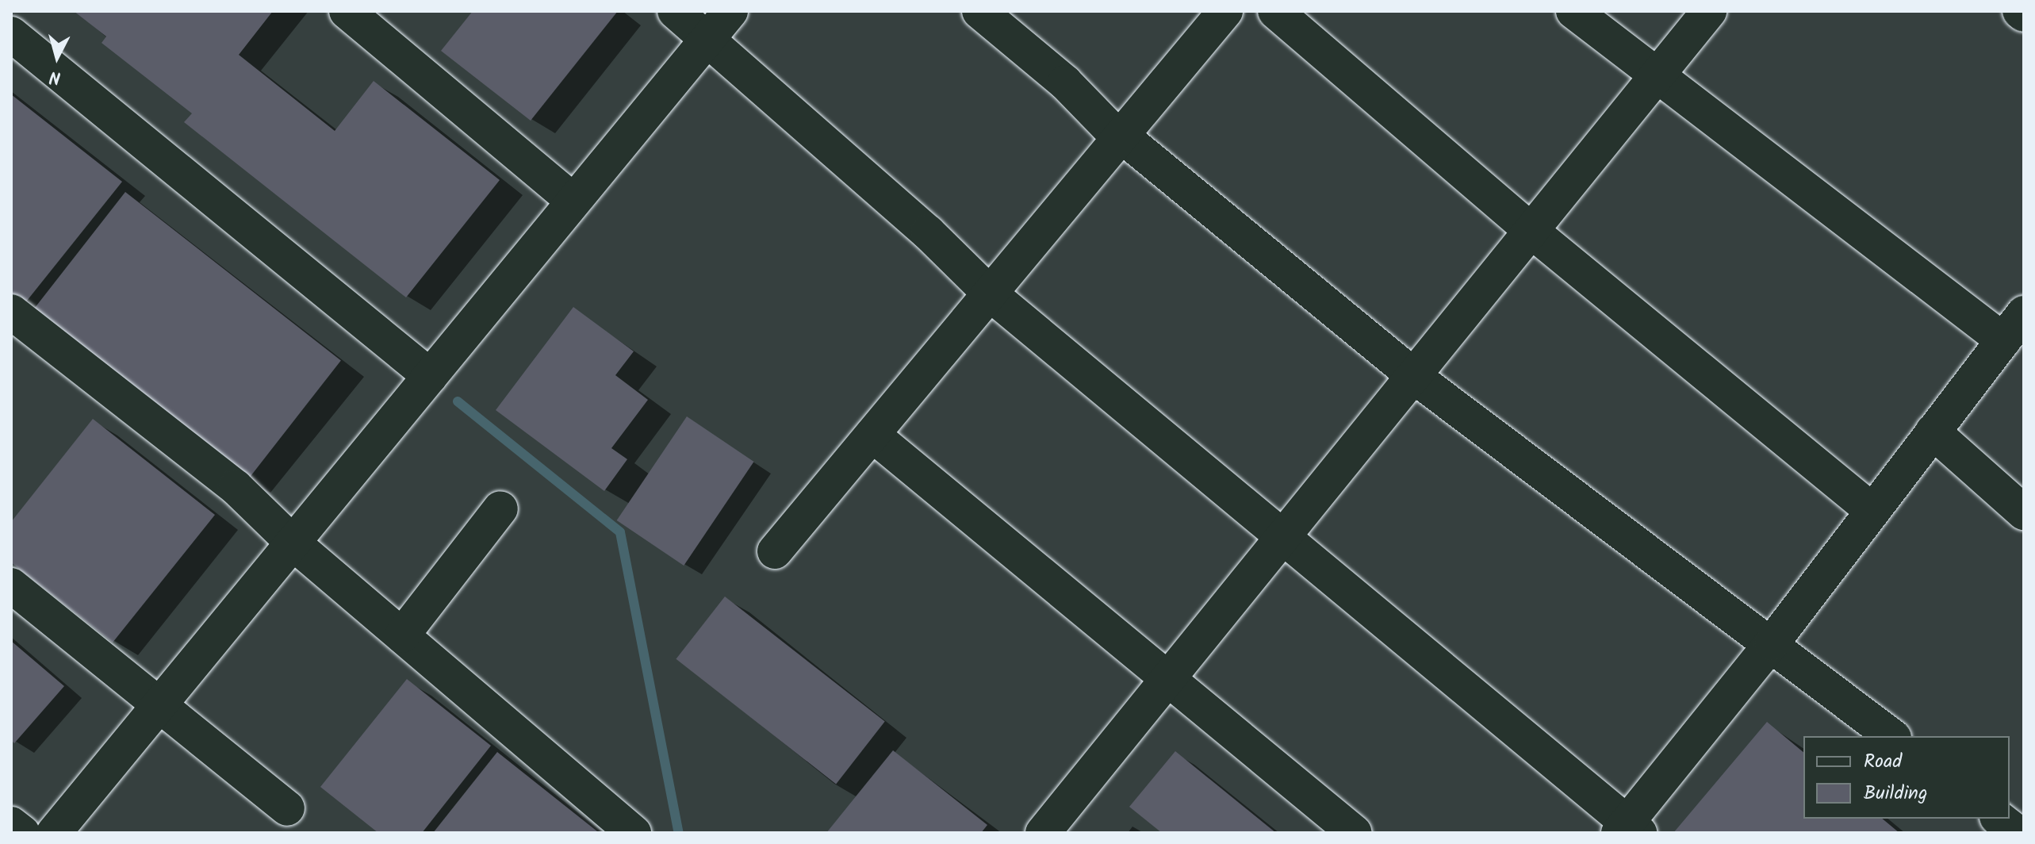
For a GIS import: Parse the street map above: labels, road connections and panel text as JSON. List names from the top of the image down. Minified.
{"legend":["Road","Building"],"north":"bottom"}
